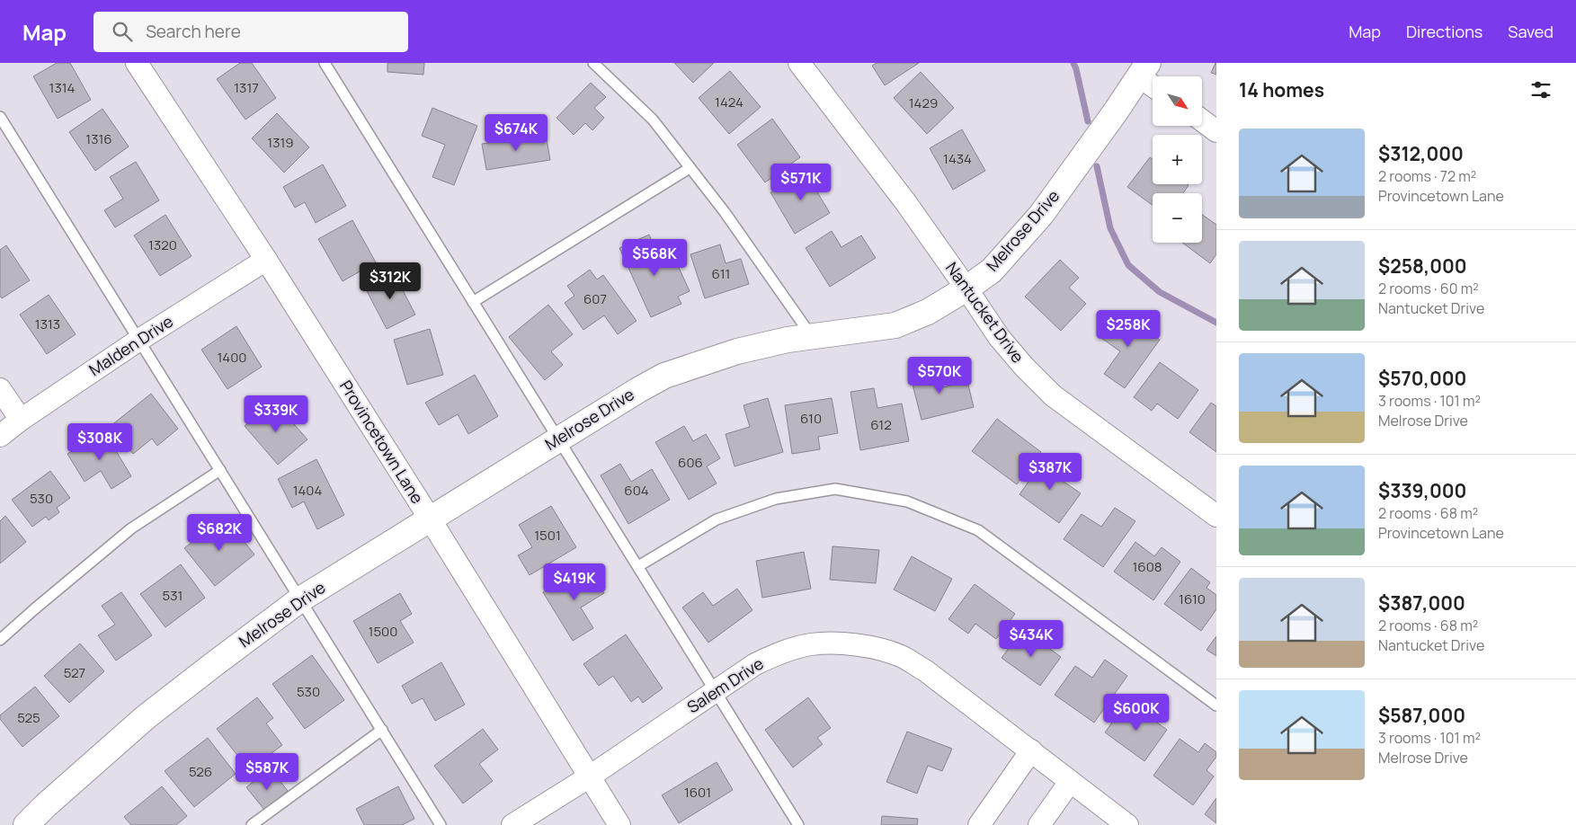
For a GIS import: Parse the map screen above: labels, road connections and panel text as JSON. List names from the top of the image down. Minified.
{"streets":{"street":["Melrose Drive","Nantucket Drive","Malden Drive","Provincetown Lane","Salem Drive"]},"crossings":[["Melrose Drive","Nantucket Drive"],["Melrose Drive","Provincetown Lane"],["Malden Drive","Provincetown Lane"],["Provincetown Lane","Salem Drive"]],"house_numbers":["1314","1317","1424","1429","1316","1319","1434","1320","611","607","1313","1400","610","612","606","1404","604","530","1501","1608","531","1610","1500","527","530","525","526","1601"],"north":"bottom right","page":{"header":"Map","search":"Search here","nav":["Map","Directions","Saved"],"heading":"14 homes","map_buttons":["+","−"],"price":["$674K","$571K","$568K","$312K","$258K","$570K","$339K","$308K","$387K","$682K","$419K","$434K","$600K","$587K"],"list":[{"name":"$312,000","note":"2 rooms · 72 m² · Provincetown Lane"},{"name":"$258,000","note":"2 rooms · 60 m² · Nantucket Drive"},{"name":"$570,000","note":"3 rooms · 101 m² · Melrose Drive"},{"name":"$339,000","note":"2 rooms · 68 m² · Provincetown Lane"},{"name":"$387,000","note":"2 rooms · 68 m² · Nantucket Drive"},{"name":"$587,000","note":"3 rooms · 101 m² · Melrose Drive"}]}}
